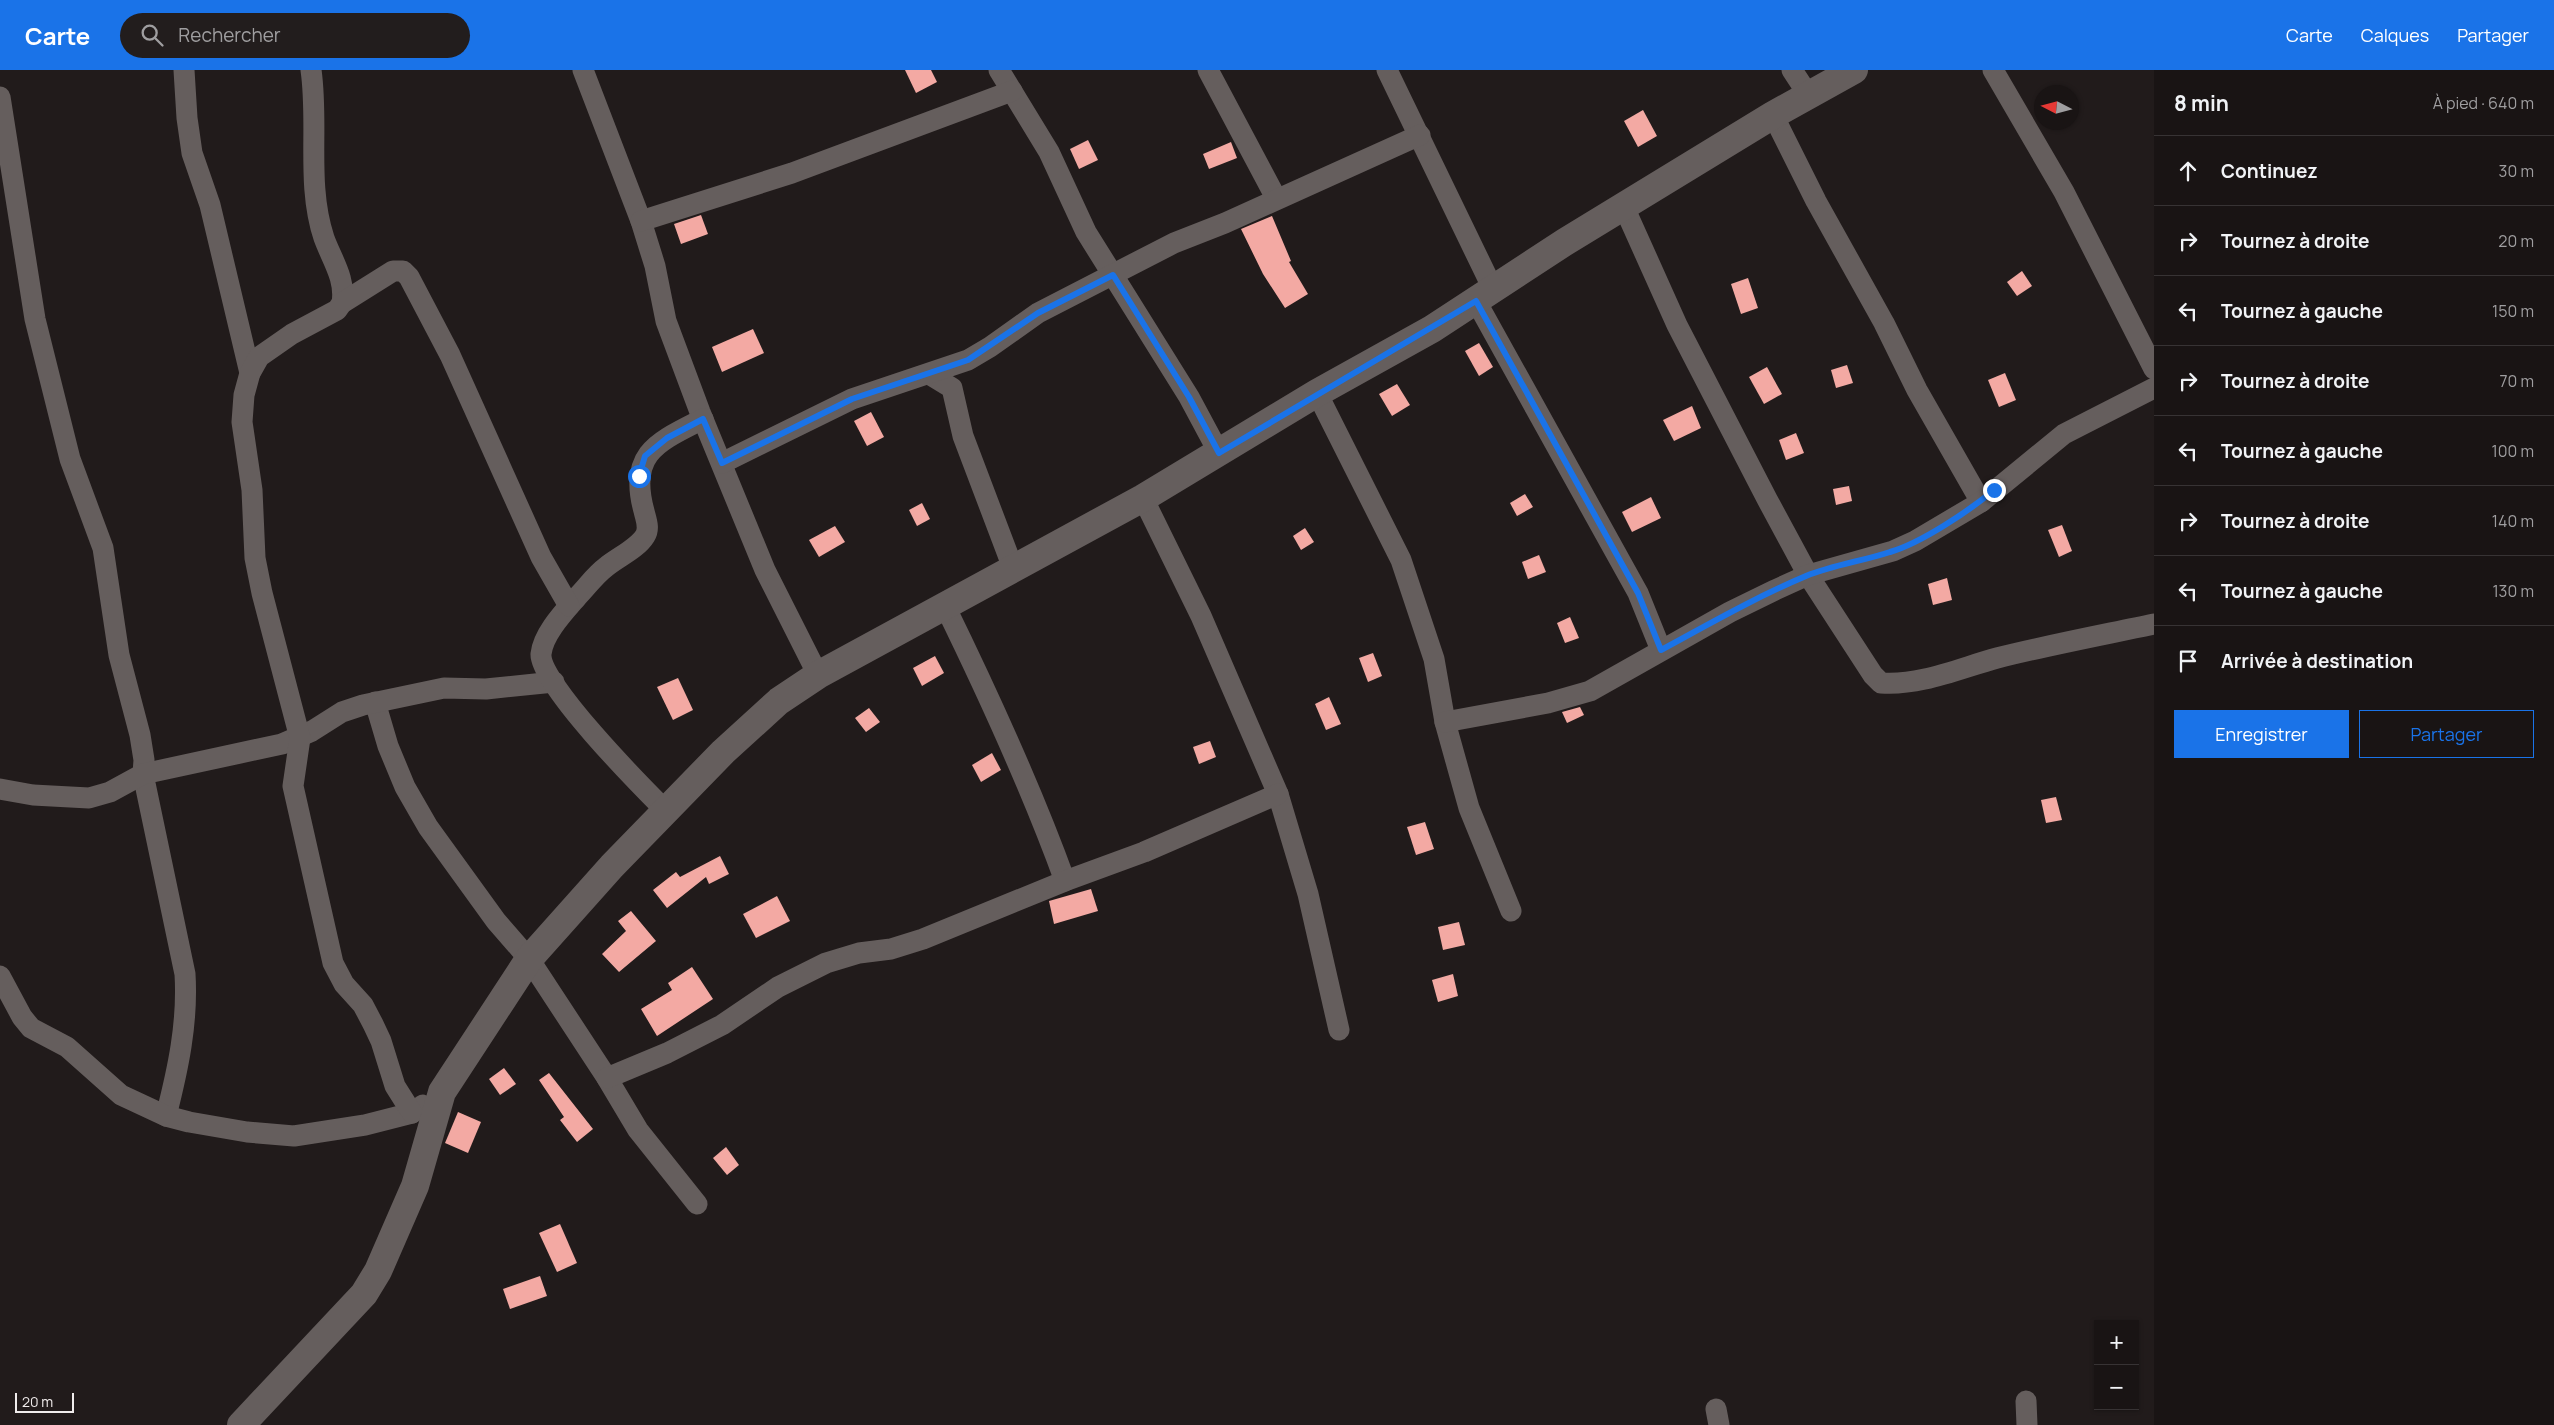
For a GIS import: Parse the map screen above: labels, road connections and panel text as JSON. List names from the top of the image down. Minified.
{"scale_bar":"20 m","north":"left","page":{"header":"Carte","search":"Rechercher","nav":["Carte","Calques","Partager"],"heading":["8 min","À pied · 640 m"],"list":[["Continuez","30 m"],["Tournez à droite","20 m"],["Tournez à gauche","150 m"],["Tournez à droite","70 m"],["Tournez à gauche","100 m"],["Tournez à droite","140 m"],["Tournez à gauche","130 m"],"Arrivée à destination"],"buttons":["Enregistrer","Partager"],"map_buttons":["+","−"],"scale":"20 m"}}
